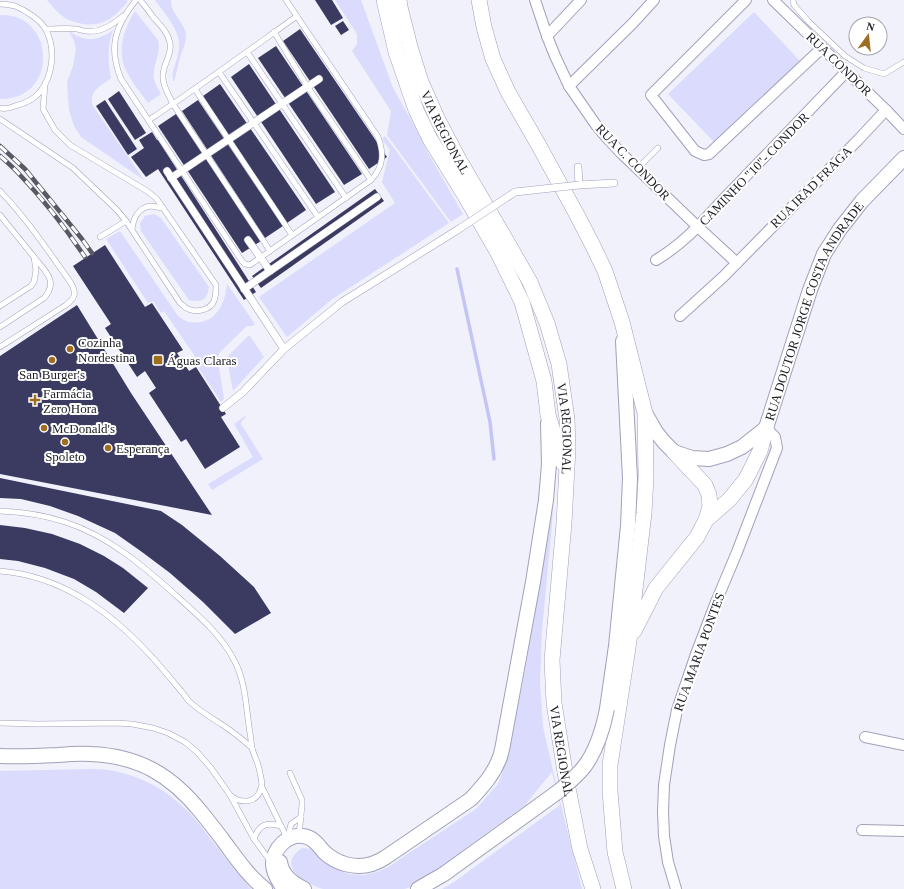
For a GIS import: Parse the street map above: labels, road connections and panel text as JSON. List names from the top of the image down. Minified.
{"streets":{"main road":["VIA REGIONAL","RUA DOUTOR JORGE COSTA ANDRADE"],"street":["RUA CONDOR","RUA C. CONDOR","CAMINHO \"10\"- CONDOR","RUA IRAD FRAGA","RUA MARIA PONTES"]},"crossings":[["RUA CONDOR","CAMINHO \"10\"- CONDOR"],["RUA CONDOR","RUA IRAD FRAGA"],["RUA C. CONDOR","CAMINHO \"10\"- CONDOR"],["RUA C. CONDOR","RUA IRAD FRAGA"],["RUA DOUTOR JORGE COSTA ANDRADE","RUA MARIA PONTES"]],"places":{"other":["Cozinha Nordestina","San Burger's","McDonald's","Spoleto","Esperança"],"transit":["Águas Claras"],"health":["Farmácia Zero Hora"]},"north":"top"}
